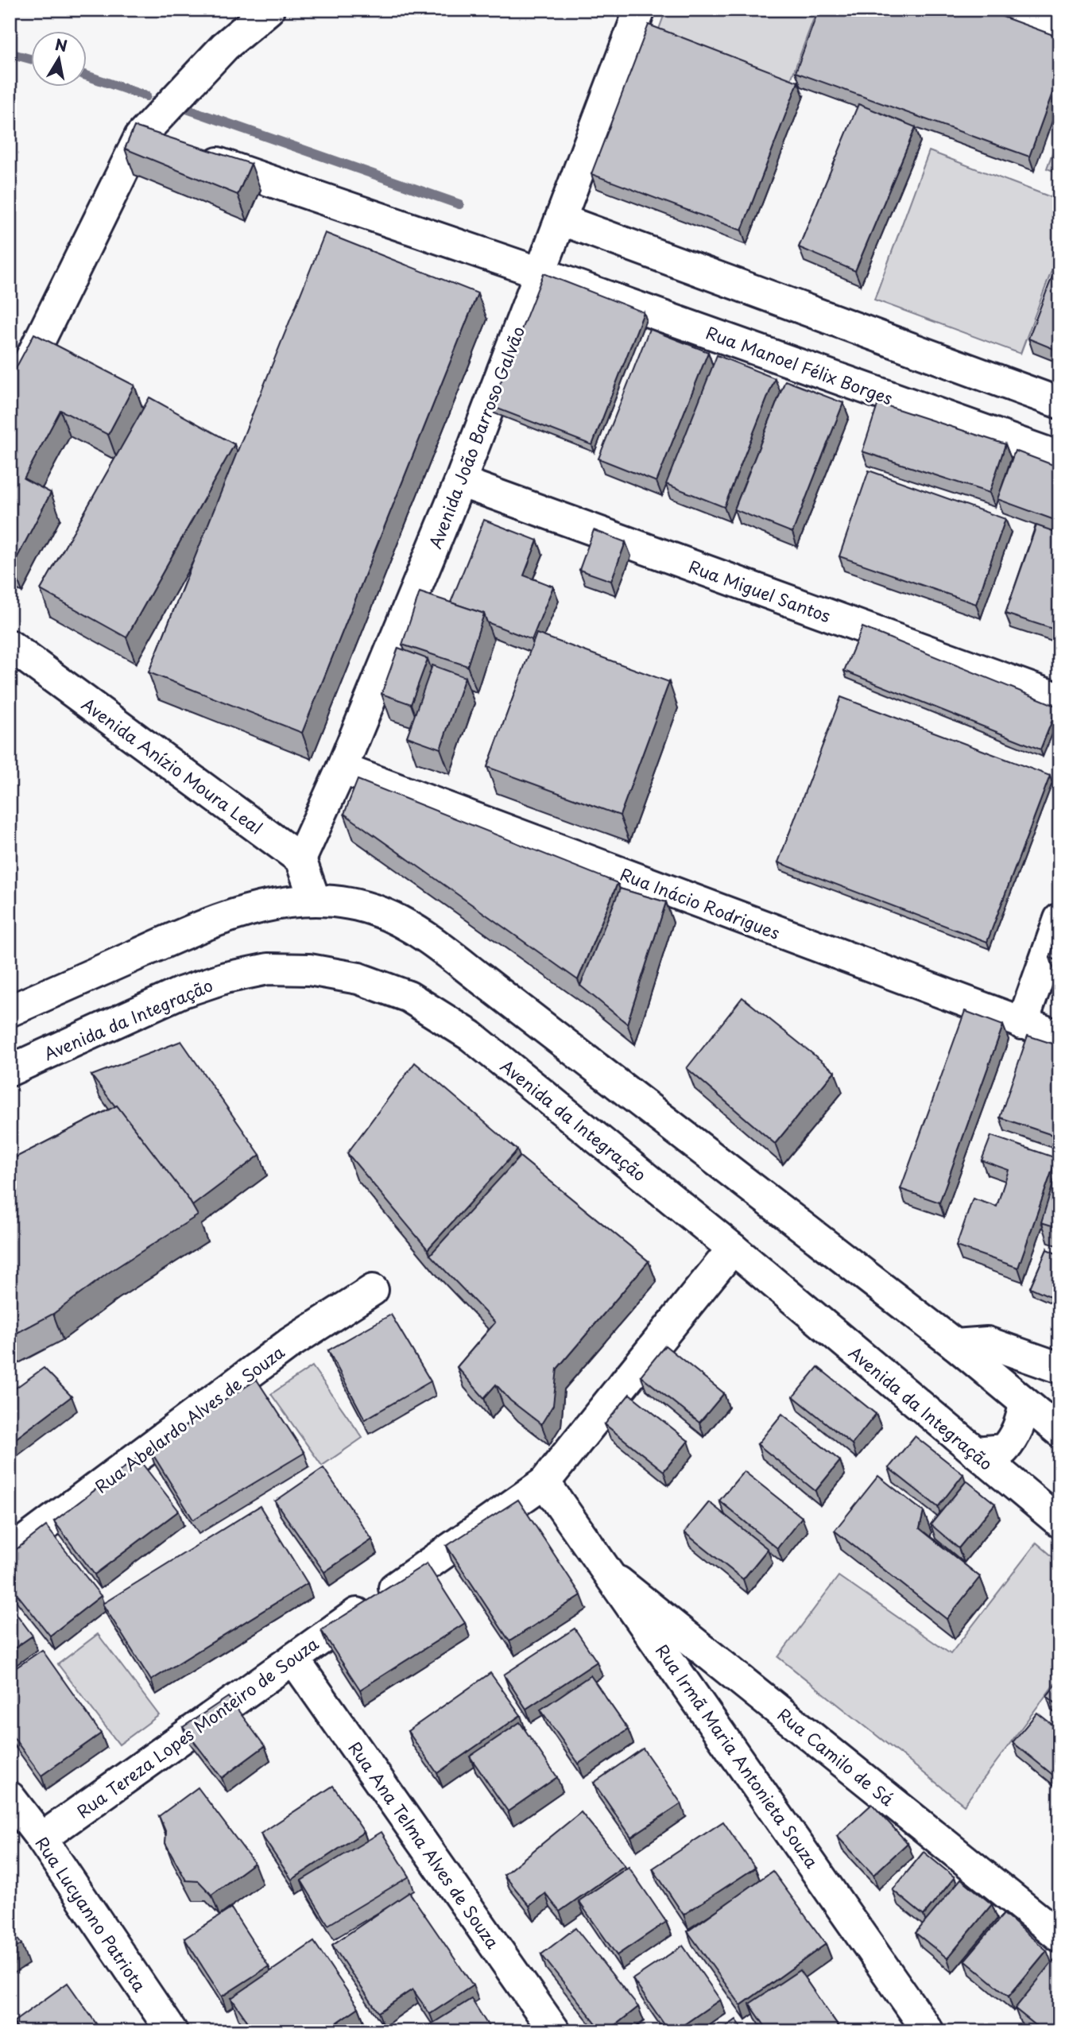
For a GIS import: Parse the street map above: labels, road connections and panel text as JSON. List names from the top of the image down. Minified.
{"streets":{"street":["Rua Manoel Félix Borges","Avenida João Barroso Galvão","Rua Miguel Santos","Avenida Anízio Moura Leal","Rua Inácio Rodrigues","Avenida da Integração","Rua Abelardo Alves de Souza","Rua Tereza Lopes Monteiro de Souza","Rua Irmã Maria Antonieta Souza","Rua Camilo de Sá","Rua Ana Telma Alves de Souza","Rua Lucyanno Patriota"]},"crossings":[["Rua Manoel Félix Borges","Avenida João Barroso Galvão"],["Avenida João Barroso Galvão","Rua Miguel Santos"],["Avenida João Barroso Galvão","Avenida Anízio Moura Leal"],["Avenida João Barroso Galvão","Rua Inácio Rodrigues"],["Avenida da Integração","Rua Tereza Lopes Monteiro de Souza"],["Rua Tereza Lopes Monteiro de Souza","Rua Irmã Maria Antonieta Souza"],["Rua Tereza Lopes Monteiro de Souza","Rua Ana Telma Alves de Souza"],["Rua Tereza Lopes Monteiro de Souza","Rua Lucyanno Patriota"],["Rua Irmã Maria Antonieta Souza","Rua Camilo de Sá"]],"north":"top"}
